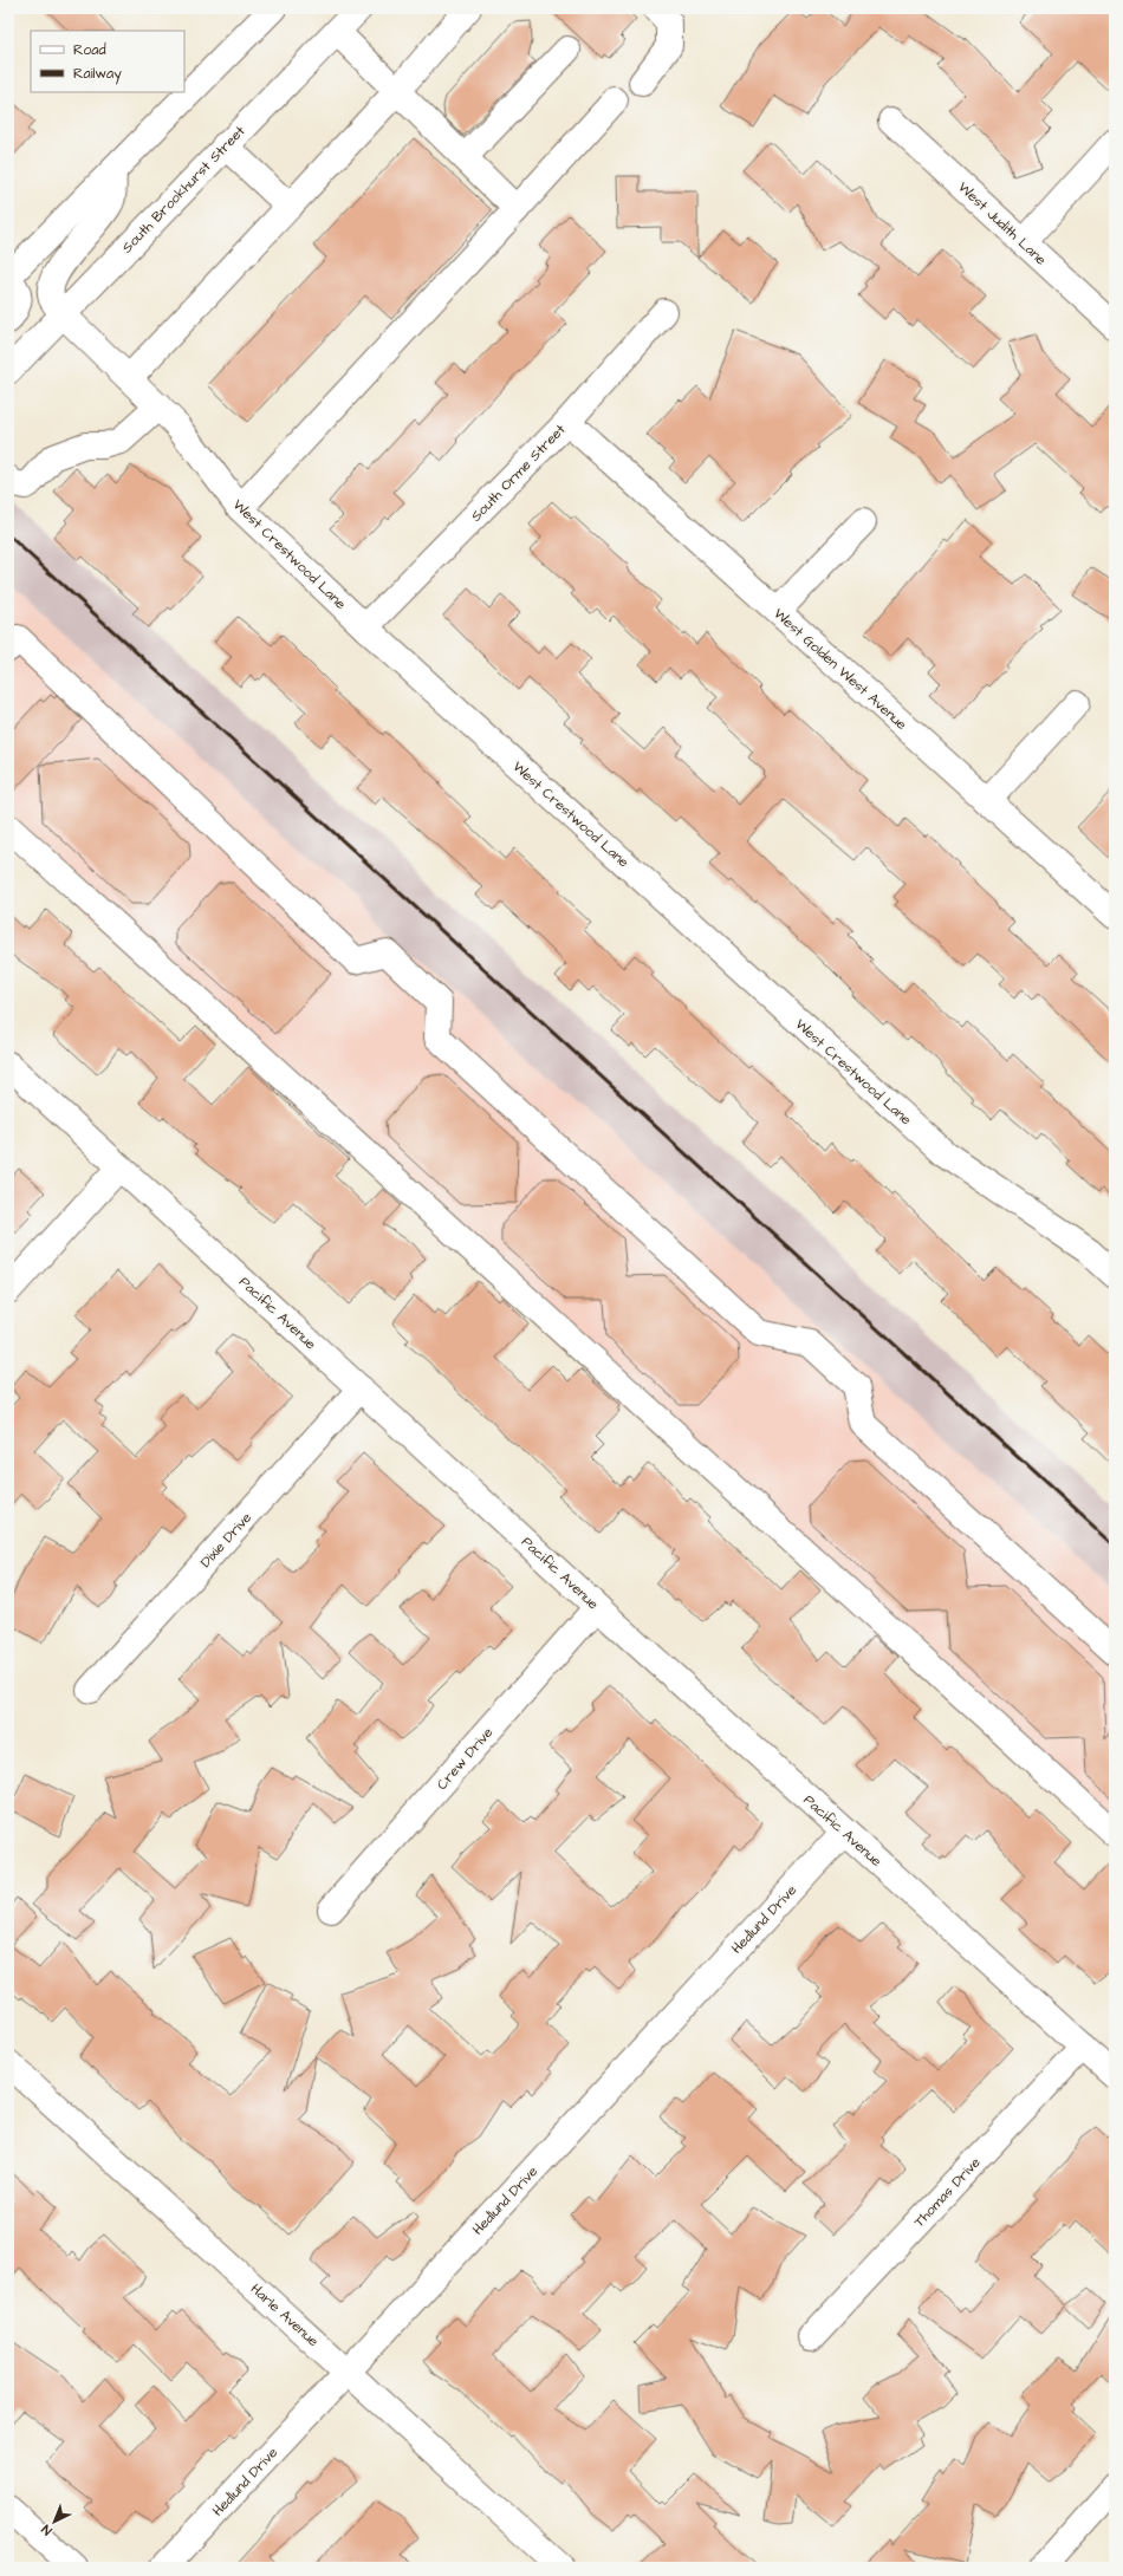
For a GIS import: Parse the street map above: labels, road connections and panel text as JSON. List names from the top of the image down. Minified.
{"streets":{"street":["South Brookhurst Street","West Judith Lane","South Orme Street","West Crestwood Lane","West Golden West Avenue","Pacific Avenue","Dixie Drive","Crew Drive","Hedlund Drive","Thomas Drive","Harle Avenue"]},"crossings":[["South Brookhurst Street","West Crestwood Lane"],["South Orme Street","West Crestwood Lane"],["South Orme Street","West Golden West Avenue"],["Pacific Avenue","Dixie Drive"],["Pacific Avenue","Crew Drive"],["Pacific Avenue","Hedlund Drive"],["Pacific Avenue","Thomas Drive"],["Hedlund Drive","Harle Avenue"]],"legend":["Road","Railway"],"north":"bottom left"}
